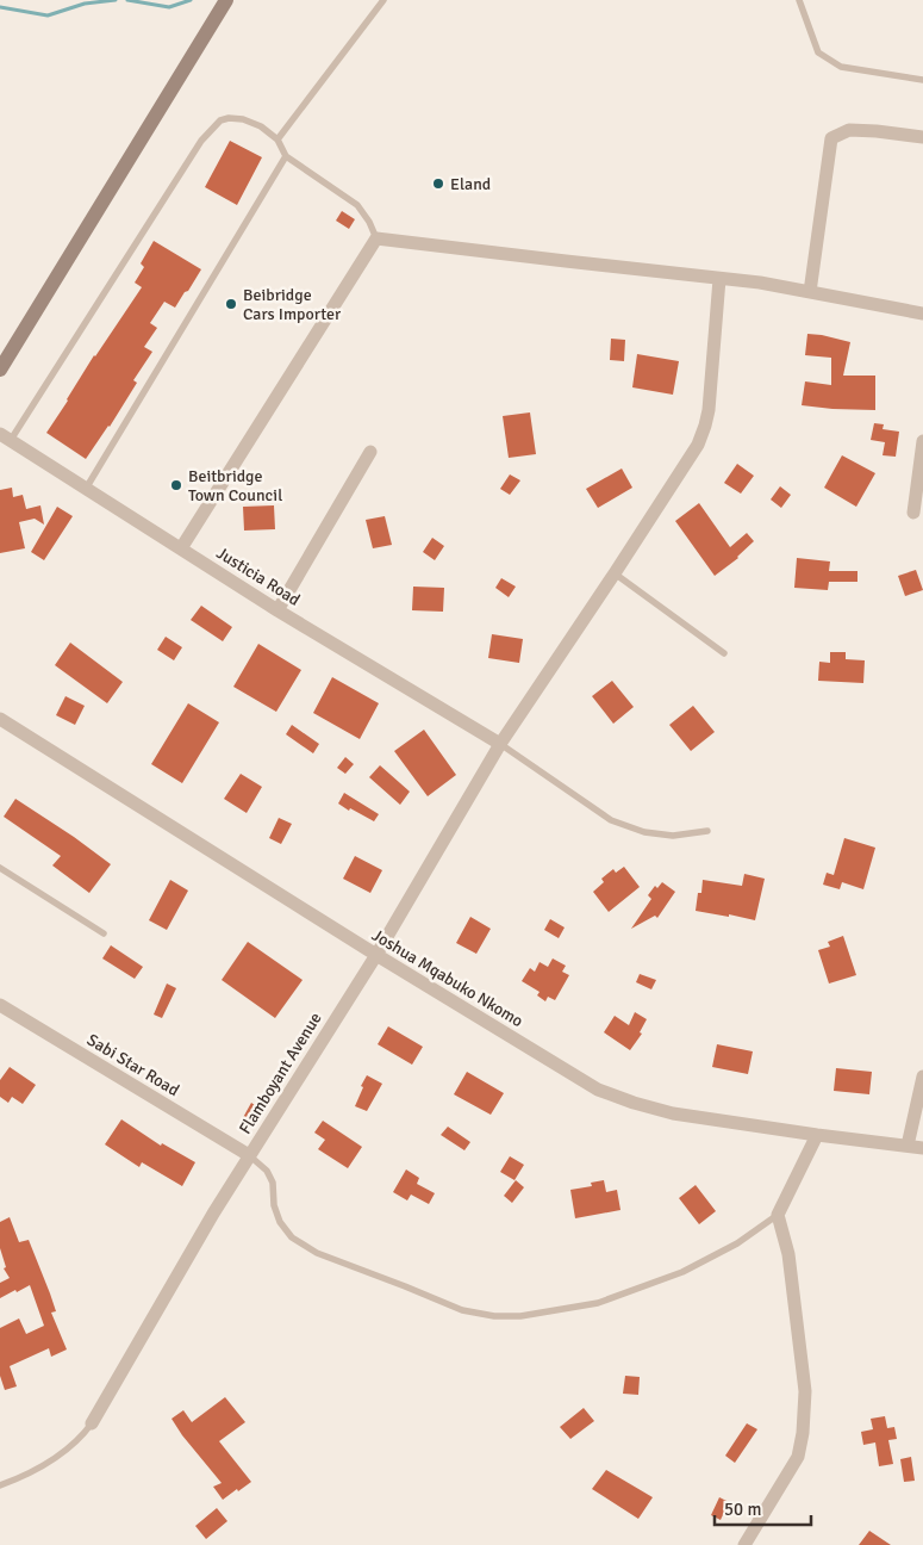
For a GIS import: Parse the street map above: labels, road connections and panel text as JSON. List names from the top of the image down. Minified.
{"streets":{"street":["Justicia Road","Joshua Mqabuko Nkomo","Sabi Star Road","Flamboyant Avenue"]},"crossings":[["Justicia Road","Flamboyant Avenue"],["Joshua Mqabuko Nkomo","Flamboyant Avenue"],["Sabi Star Road","Flamboyant Avenue"]],"places":["Eland","Beibridge Cars Importer","Beitbridge Town Council"],"scale_bar":"50 m"}
